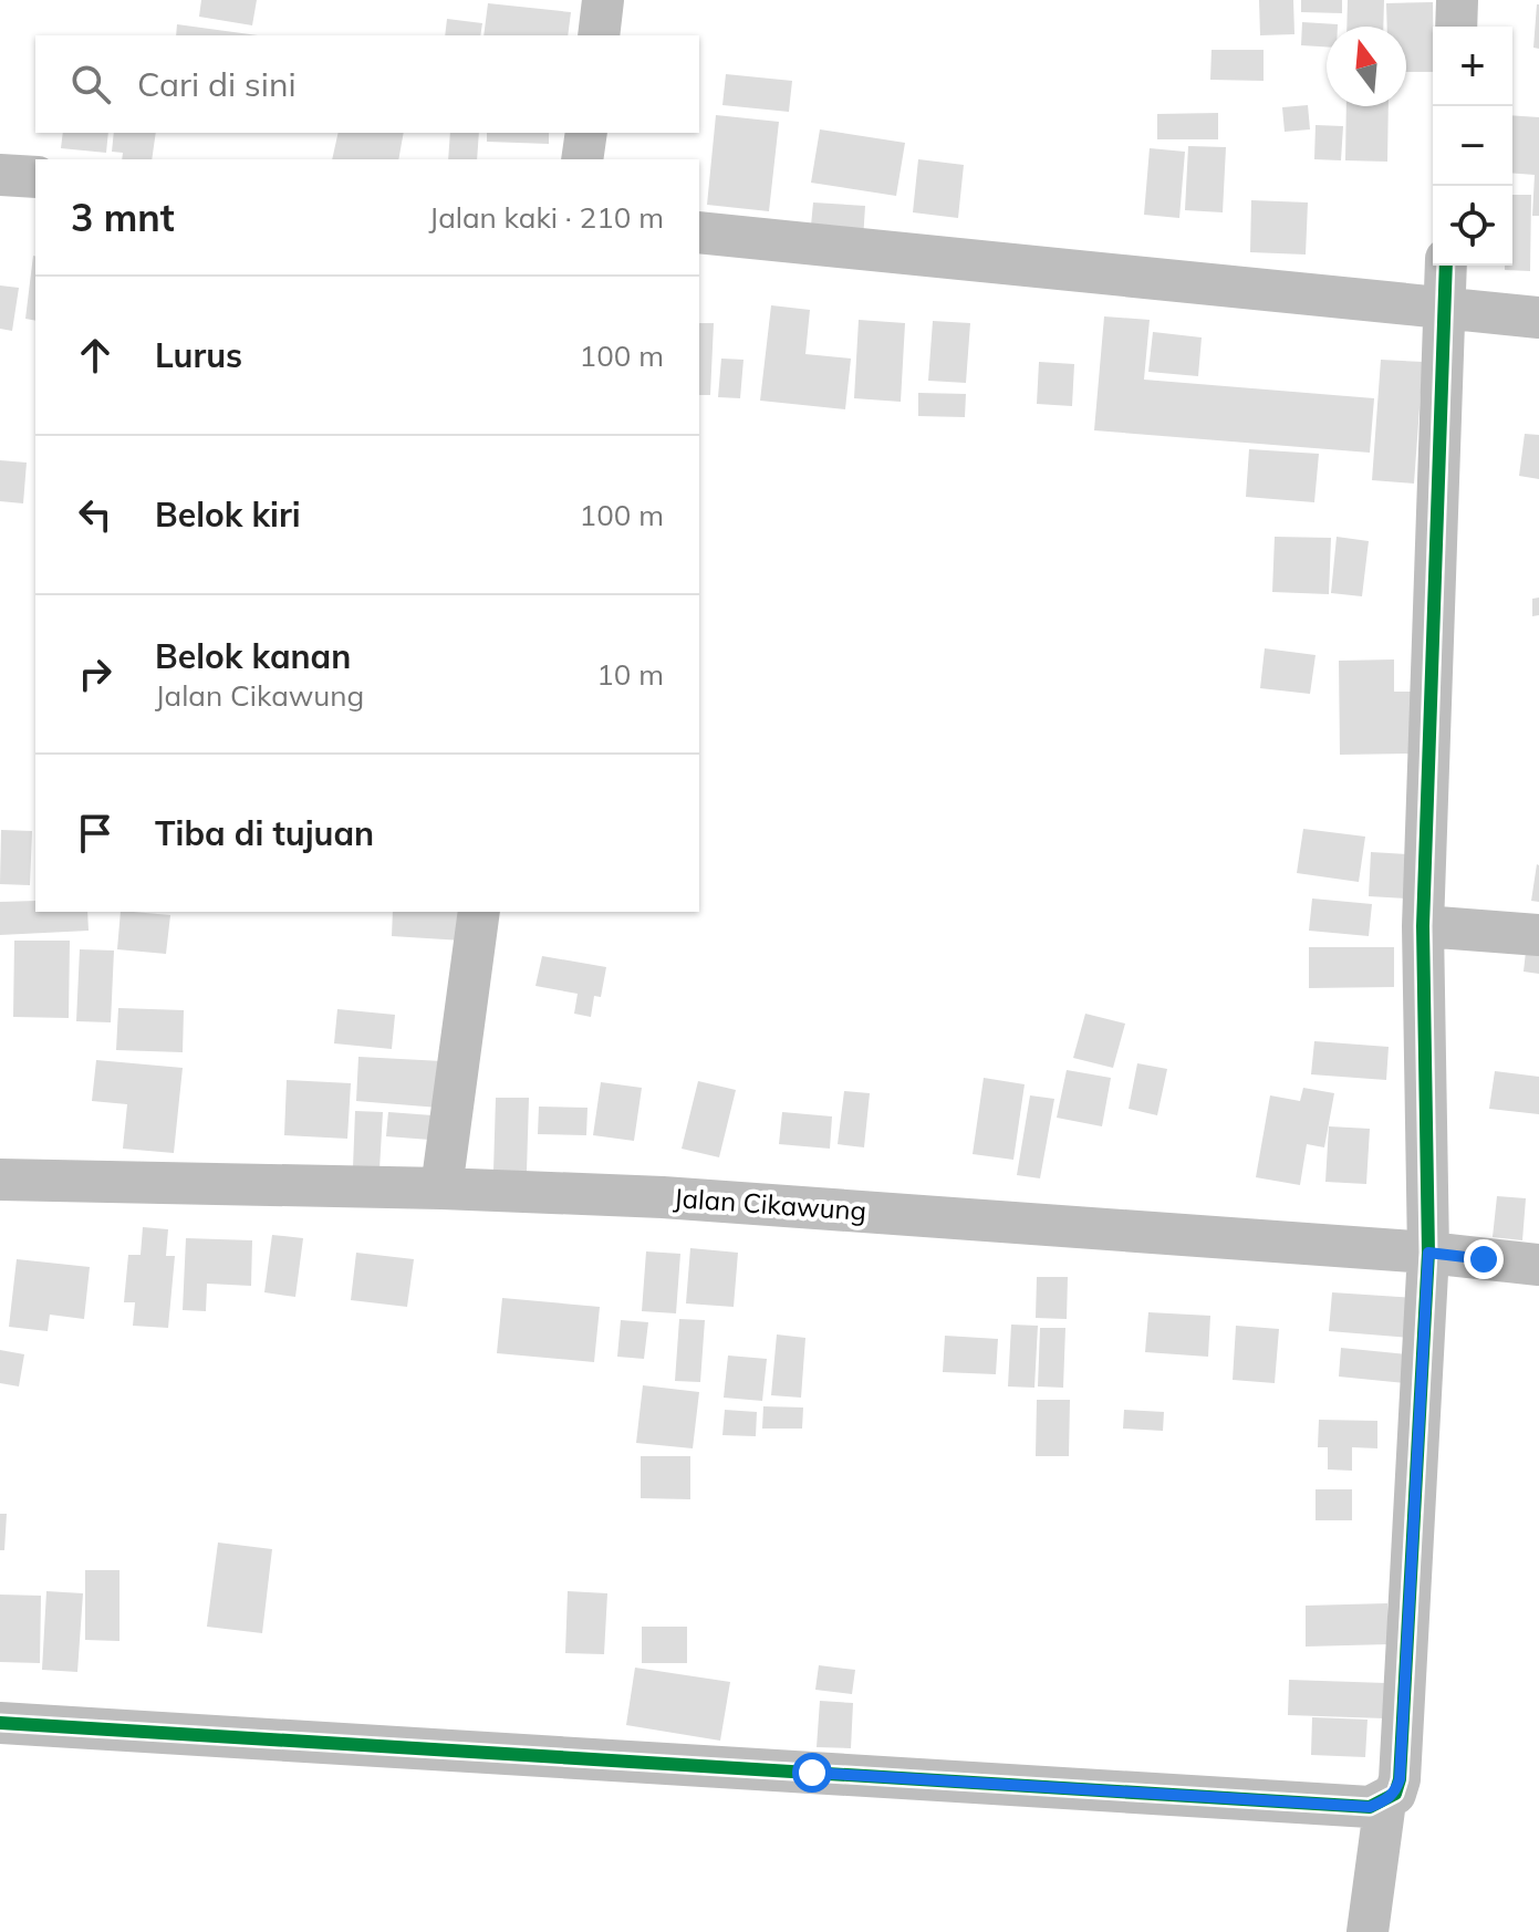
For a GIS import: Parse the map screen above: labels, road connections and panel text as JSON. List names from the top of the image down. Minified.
{"streets":{"street":["Jalan Cikawung"]},"north":"top","page":{"map_buttons":["+","−"],"search":"Cari di sini","heading":["3 mnt","Jalan kaki · 210 m"],"list":[["Lurus","100 m"],["Belok kiri","100 m"],["Belok kanan","Jalan Cikawung","10 m"],"Tiba di tujuan"]}}
